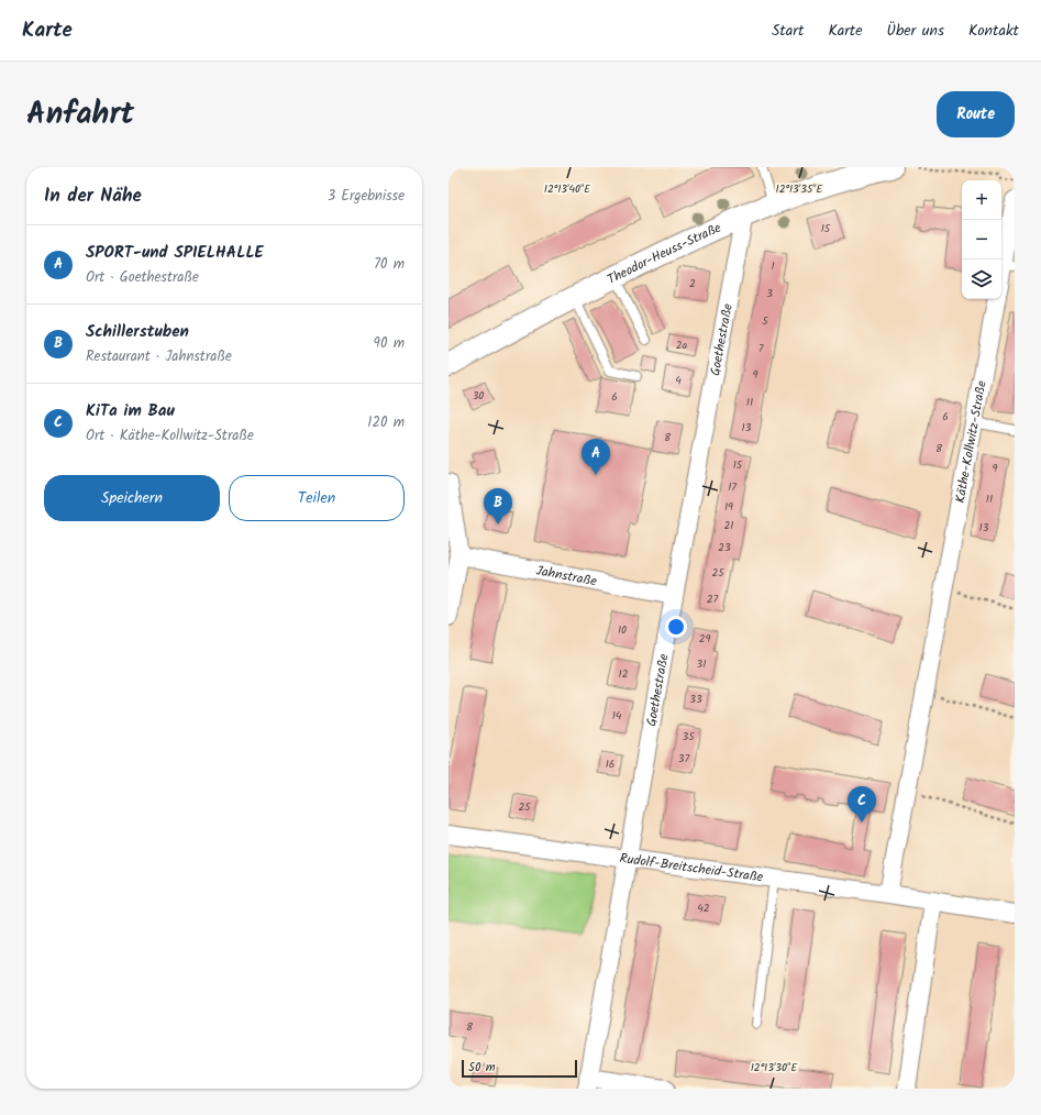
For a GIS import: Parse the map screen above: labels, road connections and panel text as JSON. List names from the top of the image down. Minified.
{"streets":{"street":["Theodor-Heuss-Straße","Goethestraße","Käthe-Kollwitz-Straße","Jahnstraße","Rudolf-Breitscheid-Straße"]},"crossings":[["Theodor-Heuss-Straße","Goethestraße"],["Goethestraße","Jahnstraße"],["Goethestraße","Rudolf-Breitscheid-Straße"],["Käthe-Kollwitz-Straße","Rudolf-Breitscheid-Straße"]],"house_numbers":["15","1","2","3","5","2a","7","9","4","30","6","11","6","13","8","8","15","9","17","11","19","21","13","23","25","27","10","29","31","12","33","14","35","37","16","25","42","8"],"scale_bar":"50 m","page":{"header":"Karte","nav":["Start","Karte","Über uns","Kontakt"],"title":"Anfahrt","buttons":["Route",["Speichern","Teilen"]],"heading":["In der Nähe","3 Ergebnisse"],"map_buttons":["+","−"],"list":[{"mark":"A","name":"SPORT-und SPIELHALLE","note":"Ort · Goethestraße","value":"70 m"},{"mark":"B","name":"Schillerstuben","note":"Restaurant · Jahnstraße","value":"90 m"},{"mark":"C","name":"KiTa im Bau","note":"Ort · Käthe-Kollwitz-Straße","value":"120 m"}],"pins":["A","B","C"],"scale":"50 m"},"coordinates":["12°13'40\"E","12°13'35\"E","12°13'30\"E"]}
